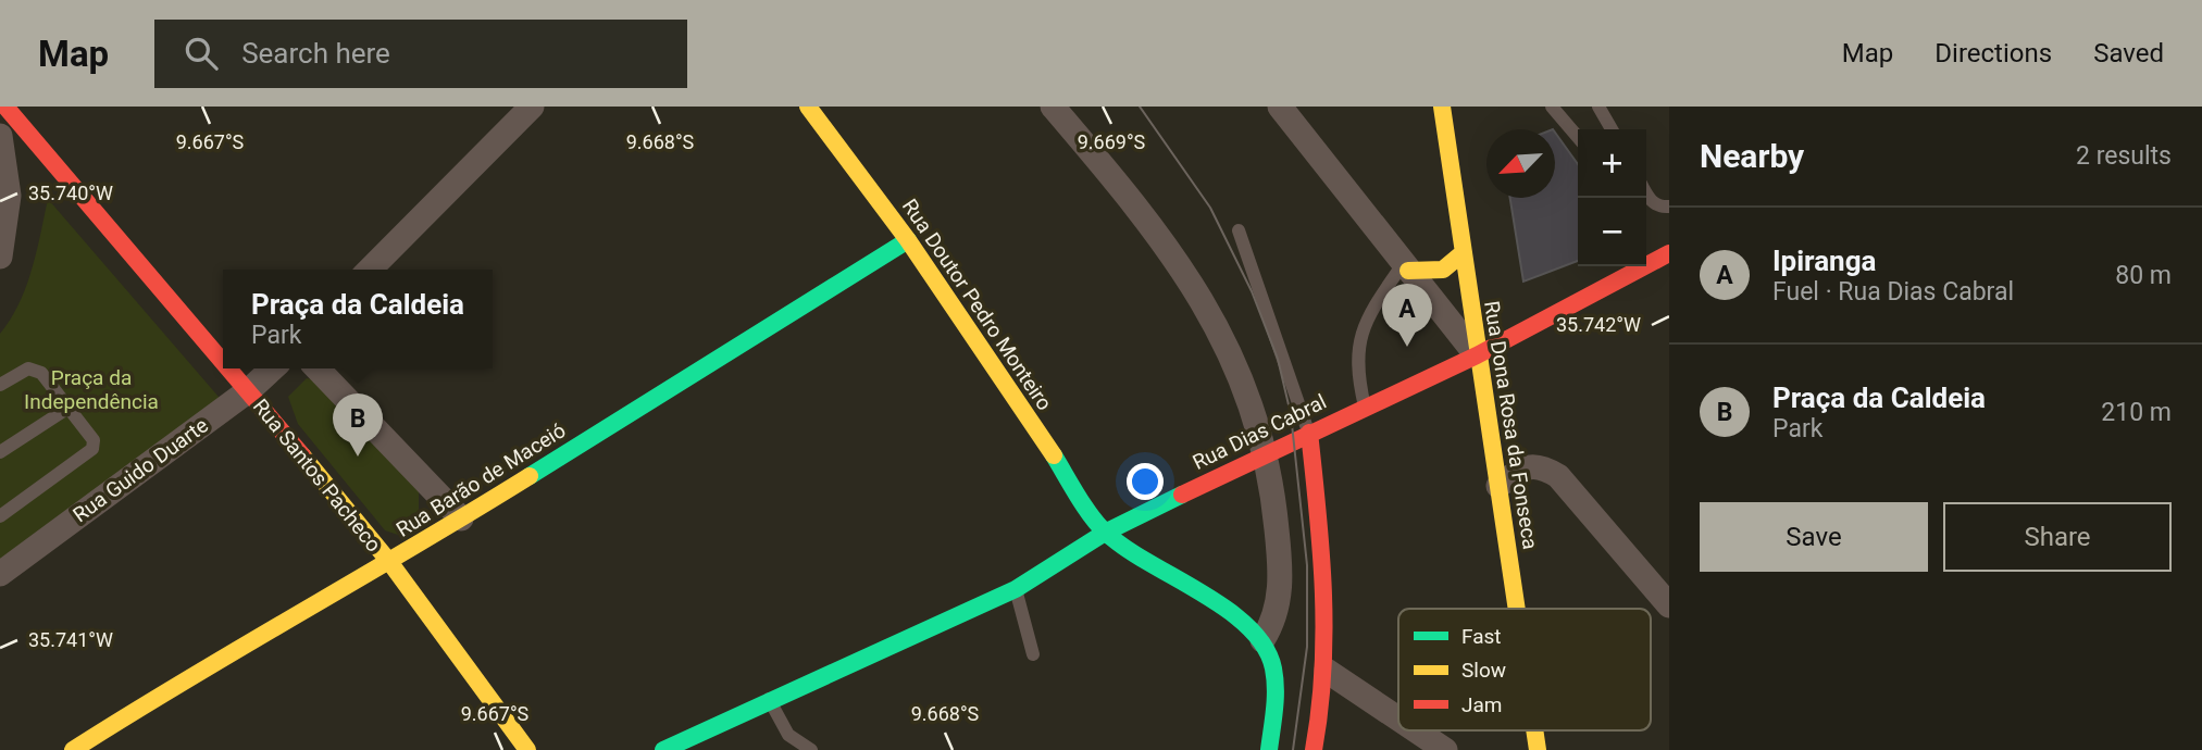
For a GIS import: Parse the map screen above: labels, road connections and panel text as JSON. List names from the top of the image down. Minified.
{"streets":{"main road":["Rua Doutor Pedro Monteiro","Rua Dona Rosa da Fonseca","Rua Dias Cabral","Rua Santos Pacheco","Rua Barão de Maceió"],"street":["Rua Guido Duarte"]},"crossings":[["Rua Doutor Pedro Monteiro","Rua Dias Cabral"],["Rua Doutor Pedro Monteiro","Rua Barão de Maceió"],["Rua Dona Rosa da Fonseca","Rua Dias Cabral"],["Rua Guido Duarte","Rua Santos Pacheco"],["Rua Santos Pacheco","Rua Barão de Maceió"]],"parks":["Praça da Independência"],"legend":["Fast","Slow","Jam"],"north":"bottom left","page":{"header":"Map","search":"Search here","nav":["Map","Directions","Saved"],"heading":["Nearby","2 results"],"map_buttons":["+","−"],"list":[{"mark":"A","name":"Ipiranga","note":"Fuel · Rua Dias Cabral","value":"80 m"},{"mark":"B","name":"Praça da Caldeia","note":"Park","value":"210 m"}],"popup":["Praça da Caldeia","Park"],"pins":["A","B"],"buttons":["Save","Share"]},"coordinates":["9.667°S","9.668°S","9.669°S","35.740°W","35.742°W","35.741°W"]}
